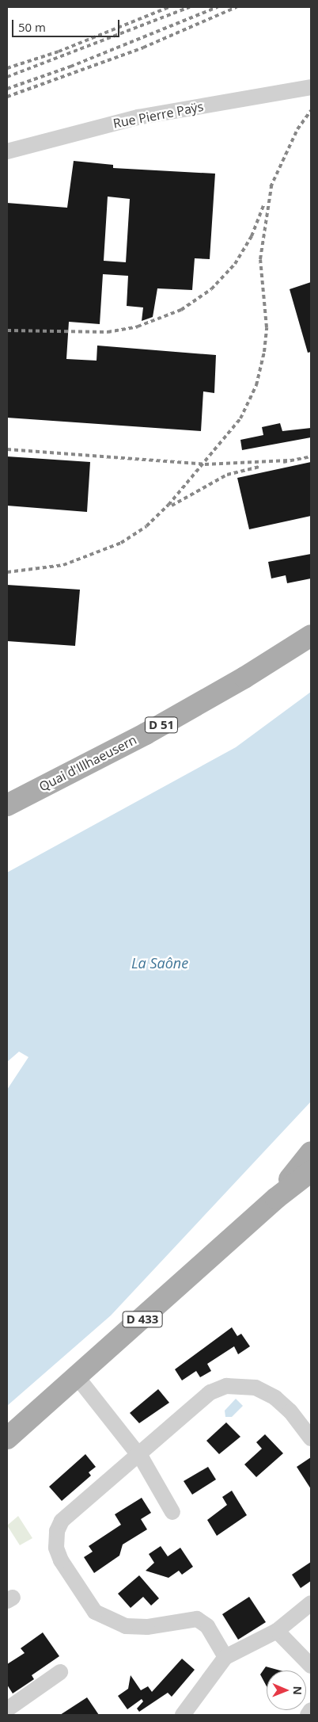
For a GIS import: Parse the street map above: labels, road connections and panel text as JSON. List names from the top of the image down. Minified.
{"streets":{"main road":["D 51","Quai d'Illhaeusern","D 433"],"street":["Rue Pierre Paÿs"]},"water":["La Saône"],"scale_bar":"50 m","north":"right"}
